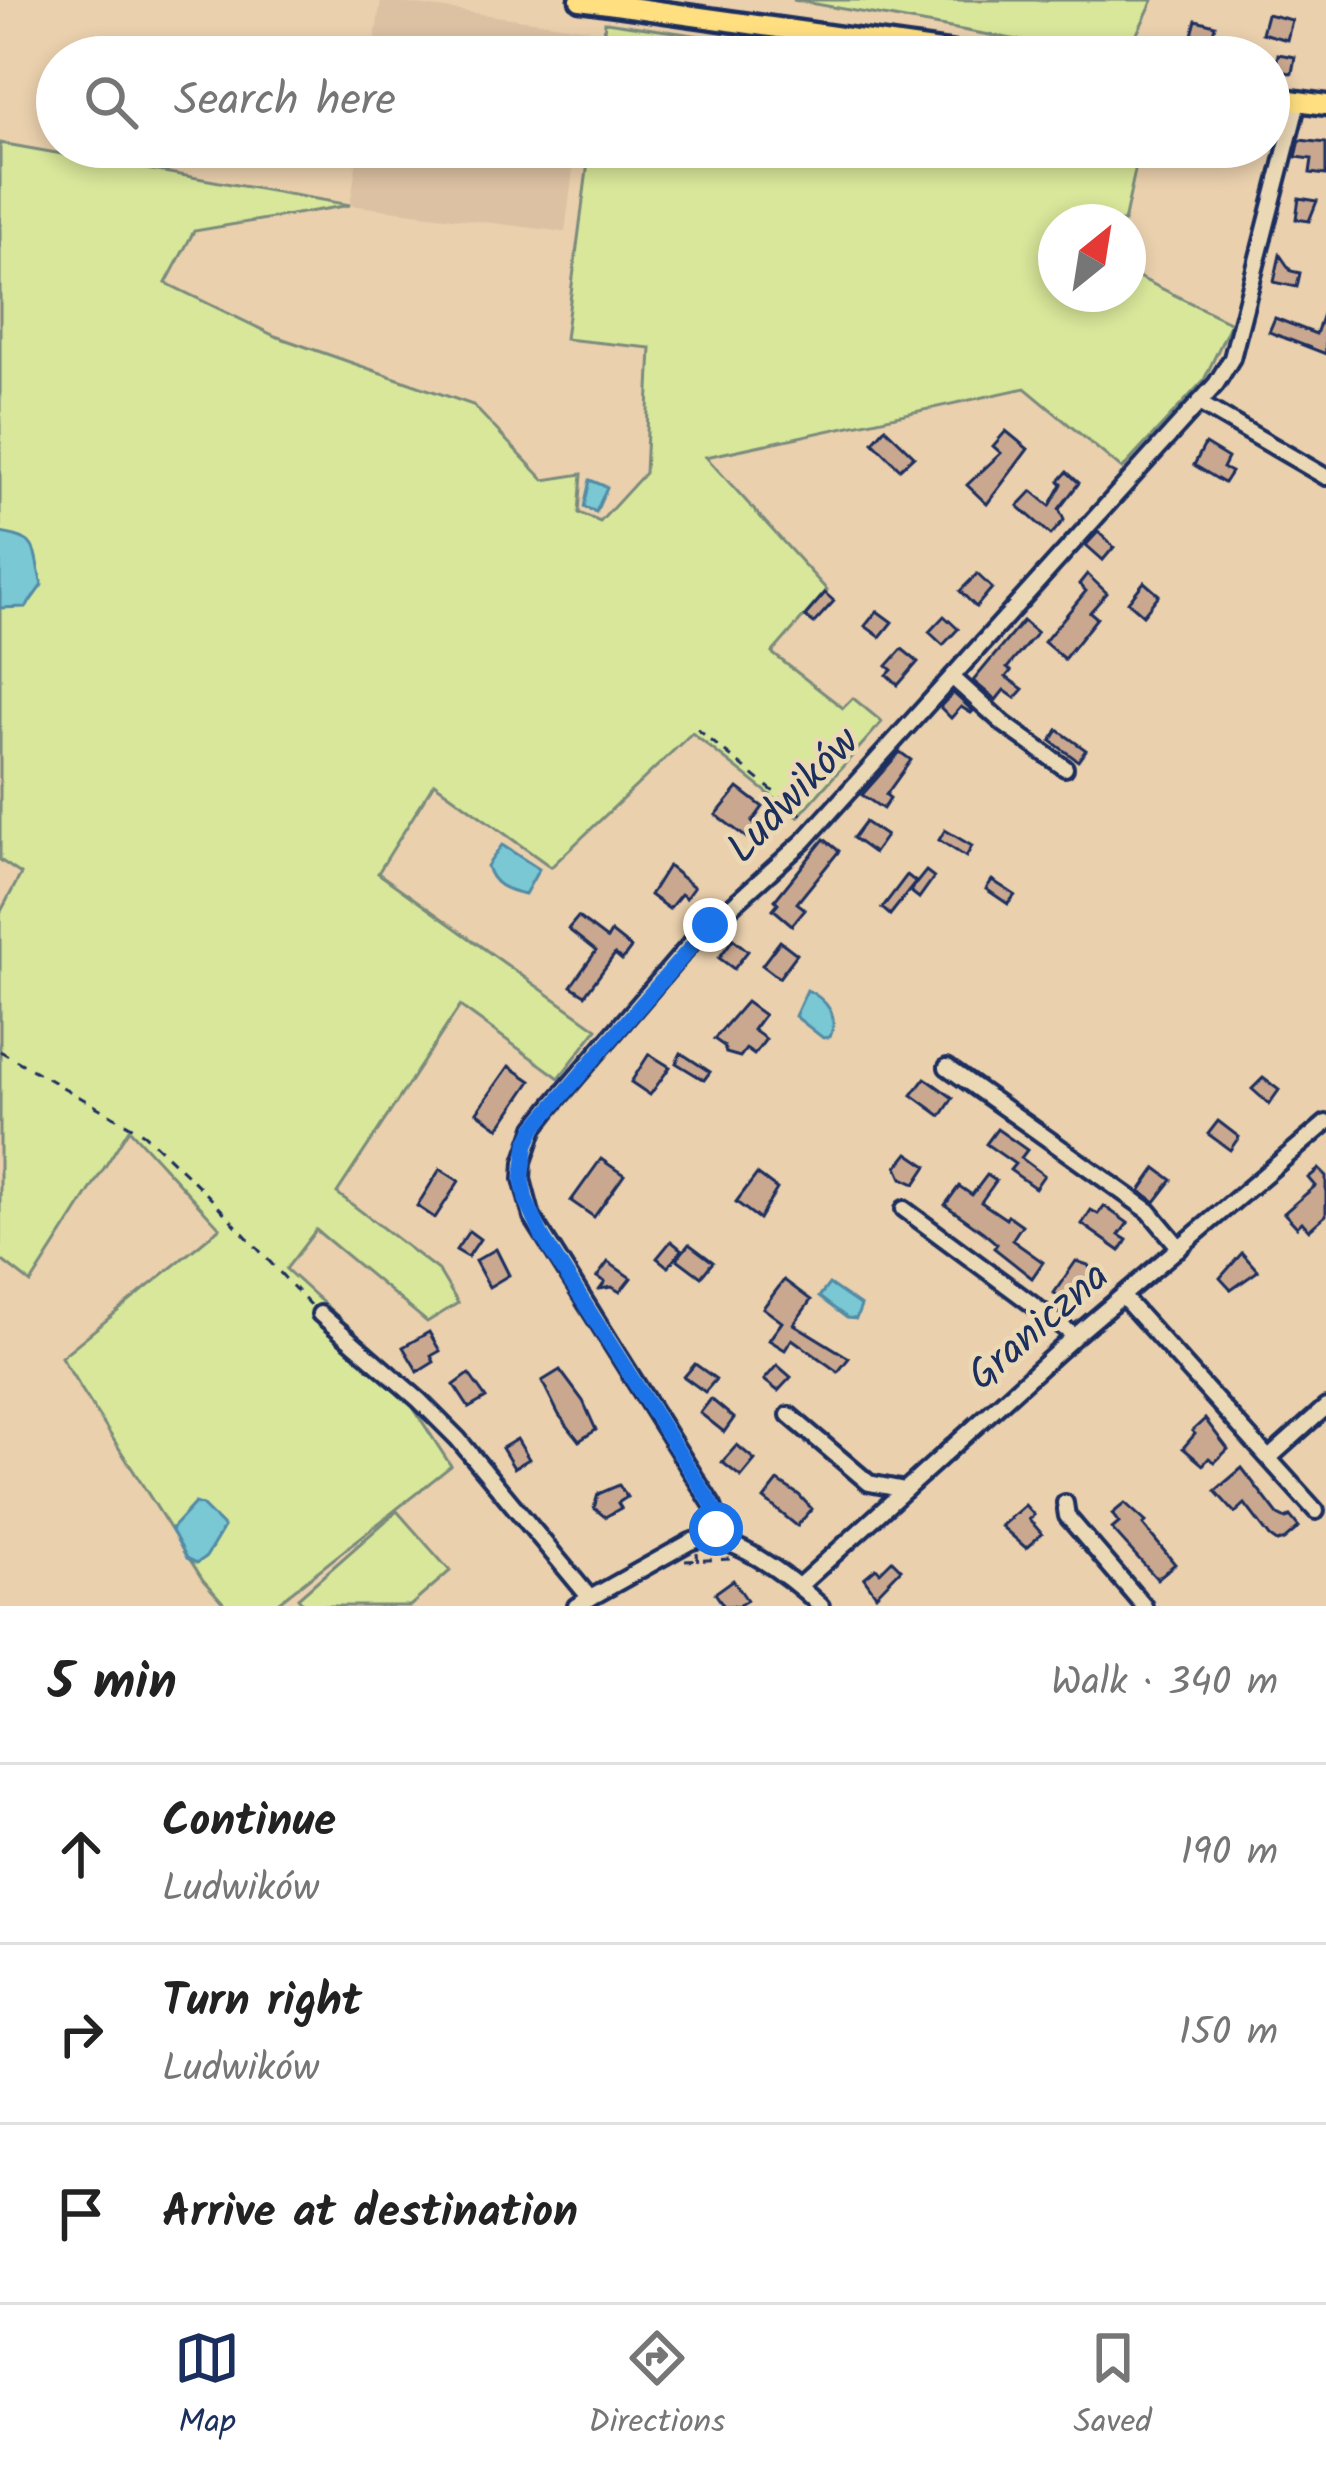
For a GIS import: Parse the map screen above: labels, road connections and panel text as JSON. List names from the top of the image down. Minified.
{"streets":{"street":["Ludwików","Graniczna"]},"north":"top right","page":{"search":"Search here","heading":["5 min","Walk · 340 m"],"list":[["Continue","Ludwików","190 m"],["Turn right","Ludwików","150 m"],"Arrive at destination"],"nav":["Map","Directions","Saved"]}}
